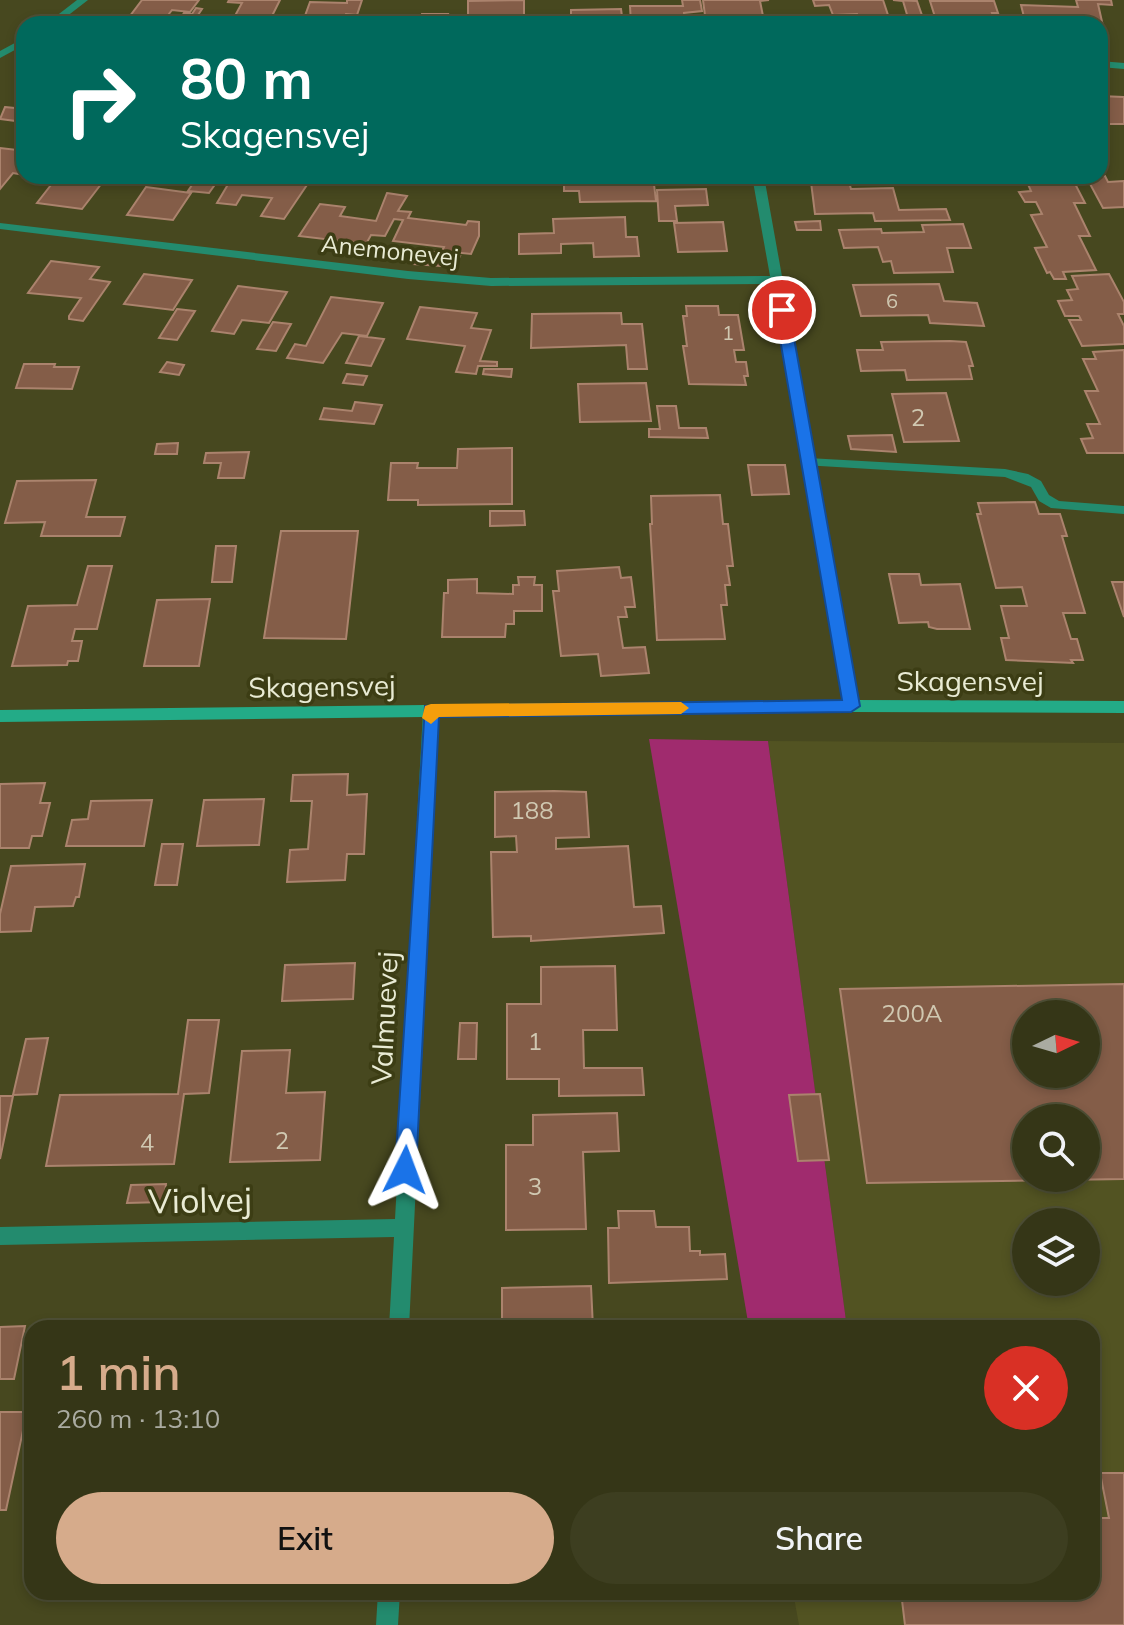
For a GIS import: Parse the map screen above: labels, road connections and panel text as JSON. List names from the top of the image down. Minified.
{"streets":{"street":["Anemonevej","Skagensvej","Valmuevej","Violvej"]},"crossings":[["Skagensvej","Valmuevej"],["Valmuevej","Violvej"]],"house_numbers":["6","1","2","188","200A","1","2","4","3"],"north":"right","page":{"turn":["80 m","Skagensvej"],"heading":["1 min","260 m · 13:10"],"buttons":["Exit","Share"]}}
